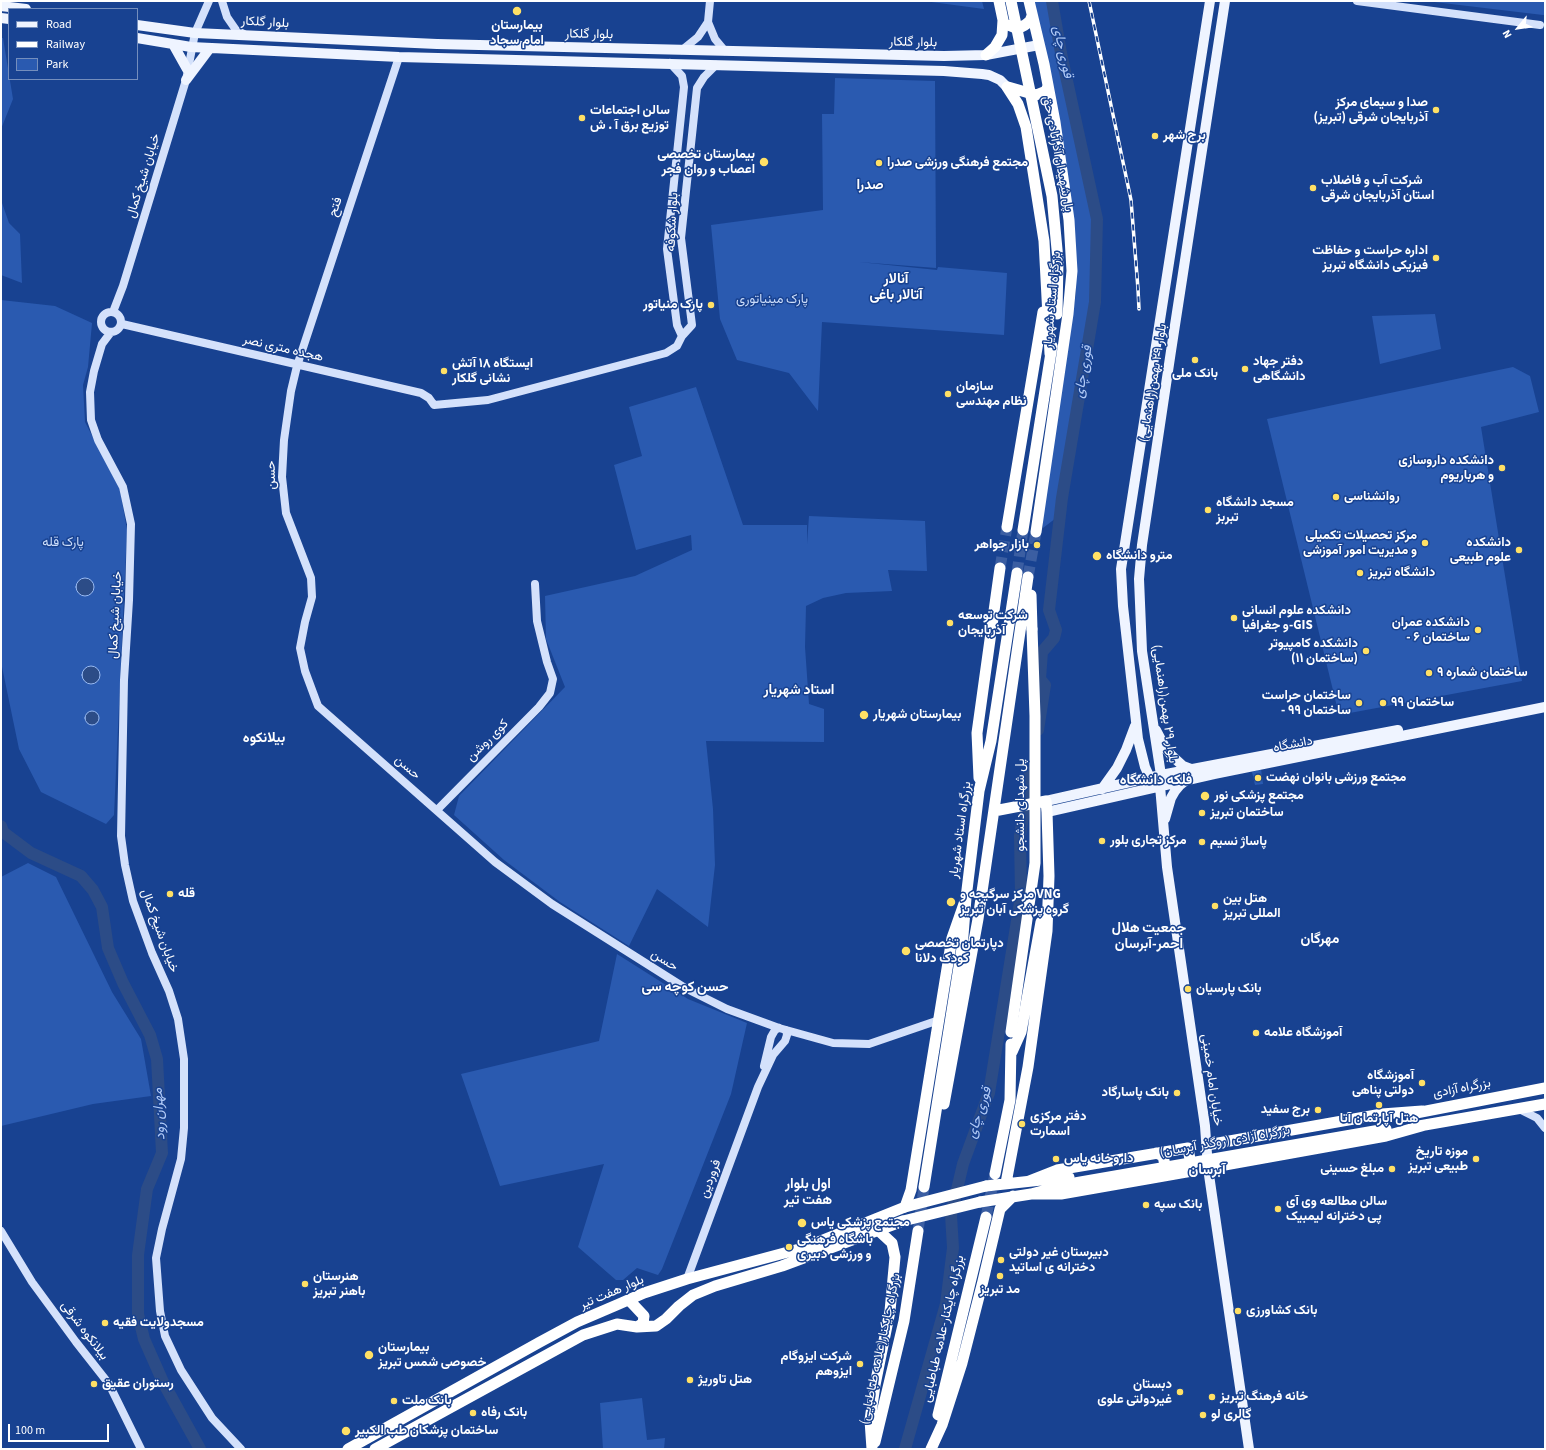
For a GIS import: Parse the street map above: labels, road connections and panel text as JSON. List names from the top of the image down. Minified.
{"streets":{"highway":["پل شهیدان آذرآبادی حق","بزرگراه استاد شهریار","پل شهدای دانشجو","بزرگراه آزادی","بزرگراه آزادی (روگذر آبرسان)","بلوار هفت تیر","بزرگراه چایکنار-علامه طباطبایی","بزرگراه چایکنار(علامه طباطبایی)"],"main road":["بلوار گلکار","بلوار ٢٩ بهمن(راهنمایی)","دانشگاه","خیابان امام خمینی"],"street":["خیابان شیخ کمال","فتح","بلوار شکوفه","هجده متری نصر","حسن","کوی روشن","فروردین","بیلانکوه شرقی"]},"crossings":[["بلوار گلکار","خیابان شیخ کمال"],["بلوار گلکار","فتح"],["بلوار گلکار","بزرگراه استاد شهریار"],["پل شهیدان آذرآبادی حق","بزرگراه استاد شهریار"],["خیابان شیخ کمال","هجده متری نصر"],["فتح","هجده متری نصر"],["فتح","حسن"],["بلوار شکوفه","هجده متری نصر"],["هجده متری نصر","حسن"],["بلوار ٢٩ بهمن(راهنمایی)","دانشگاه"],["بلوار ٢٩ بهمن(راهنمایی)","خیابان امام خمینی"],["حسن","کوی روشن"],["دانشگاه","خیابان امام خمینی"],["بزرگراه آزادی","بزرگراه آزادی (روگذر آبرسان)"],["بزرگراه آزادی (روگذر آبرسان)","بلوار هفت تیر"],["فروردین","بلوار هفت تیر"]],"districts":["صدرا","آنالار آتالار باغی","استاد شهریار","بیلانکوه","فلکه دانشگاه","جمعیت هلال احمر-آبرسان","مهرگان","حسن کوچه سی","آبرسان","اول بلوار هفت تیر"],"water":["قوری چای","مهران رود"],"parks":["پارک مینیاتوری","پارک قله"],"places":["بیمارستان امام سجاد","صدا و سیمای مرکز آذربایجان شرقی (تبریز)","سالن اجتماعات توزیع برق آ . ش","برج شهر","بیمارستان تخصصی اعصاب و روان فجر","مجتمع فرهنگی ورزشی صدرا","شرکت آب و فاضلاب استان آذربایجان شرقی","اداره حراست و حفاظت فیزیکی دانشگاه تبریز","پارک منیاتور","بانک ملی","دفتر جهاد دانشگاهی","ایستگاه ۱۸ آتش نشانی گلکار","سازمان نظام مهندسی","دانشکده داروسازی و هرباریوم","روانشناسی","مسجد دانشگاه تبربز","مرکز تحصیلات تکمیلی و مدیریت امور آموزشی","بازار جواهر","دانشکده علوم طبیعی","مترو دانشگاه","دانشگاه تبریز","دانشکده علوم انسانی و جغرافیا-GIS","شرکت توسعه آذربایجان","دانشکده عمران - ساختمان ۶","دانشکده کامپیوتر (ساختمان ۱۱)","ساختمان شماره ۹","ساختمان حراست - ساختمان ۹۹","ساختمان ۹۹","بیمارستان شهریار","مجتمع ورزشی بانوان نهضت","مجتمع پزشکی نور","ساختمان تبریز","مرکز تجاری بلور","پاساژ نسیم","قله","مرکز سرگیجه و VNG گروه پزشکی آبان تبریز","هتل بین المللی تبریز","دپارتمان تخصصی کودک دلانا","بانک پارسیان","آموزشگاه علامه","آموزشگاه دولتی پناهی","بانک پاسارگاد","هتل آپارتمان آتا","برج سفید","دفتر مرکزی اسمارت","داروخانه یاس","موزه تاریخ طبیعی تبریز","مبلغ حسینی","بانک سپه","سالن مطالعه وی آی پی دخترانه لیمبیک","مجتمع پزشکی یاس","باشگاه فرهنگی و ورزشی دبیری","دبیرستان غیر دولتی دخترانه ی اساتید","مد تبریز","هنرستان باهنر تبریز","بانک کشاورزی","مسجدولایت فقیه","بیمارستان خصوصی شمس تبریز","شرکت ایزوگام ایزوهم","هتل تاوریژ","رستوران عقیق","دبستان غیردولتی علوی","خانه فرهنگ تبریز","بانک ملت","بانک رفاه","گالری لو","ساختمان پزشکان طب الکبیر"],"legend":["Road","Railway","Park"],"scale_bar":"100 m","north":"bottom left"}
